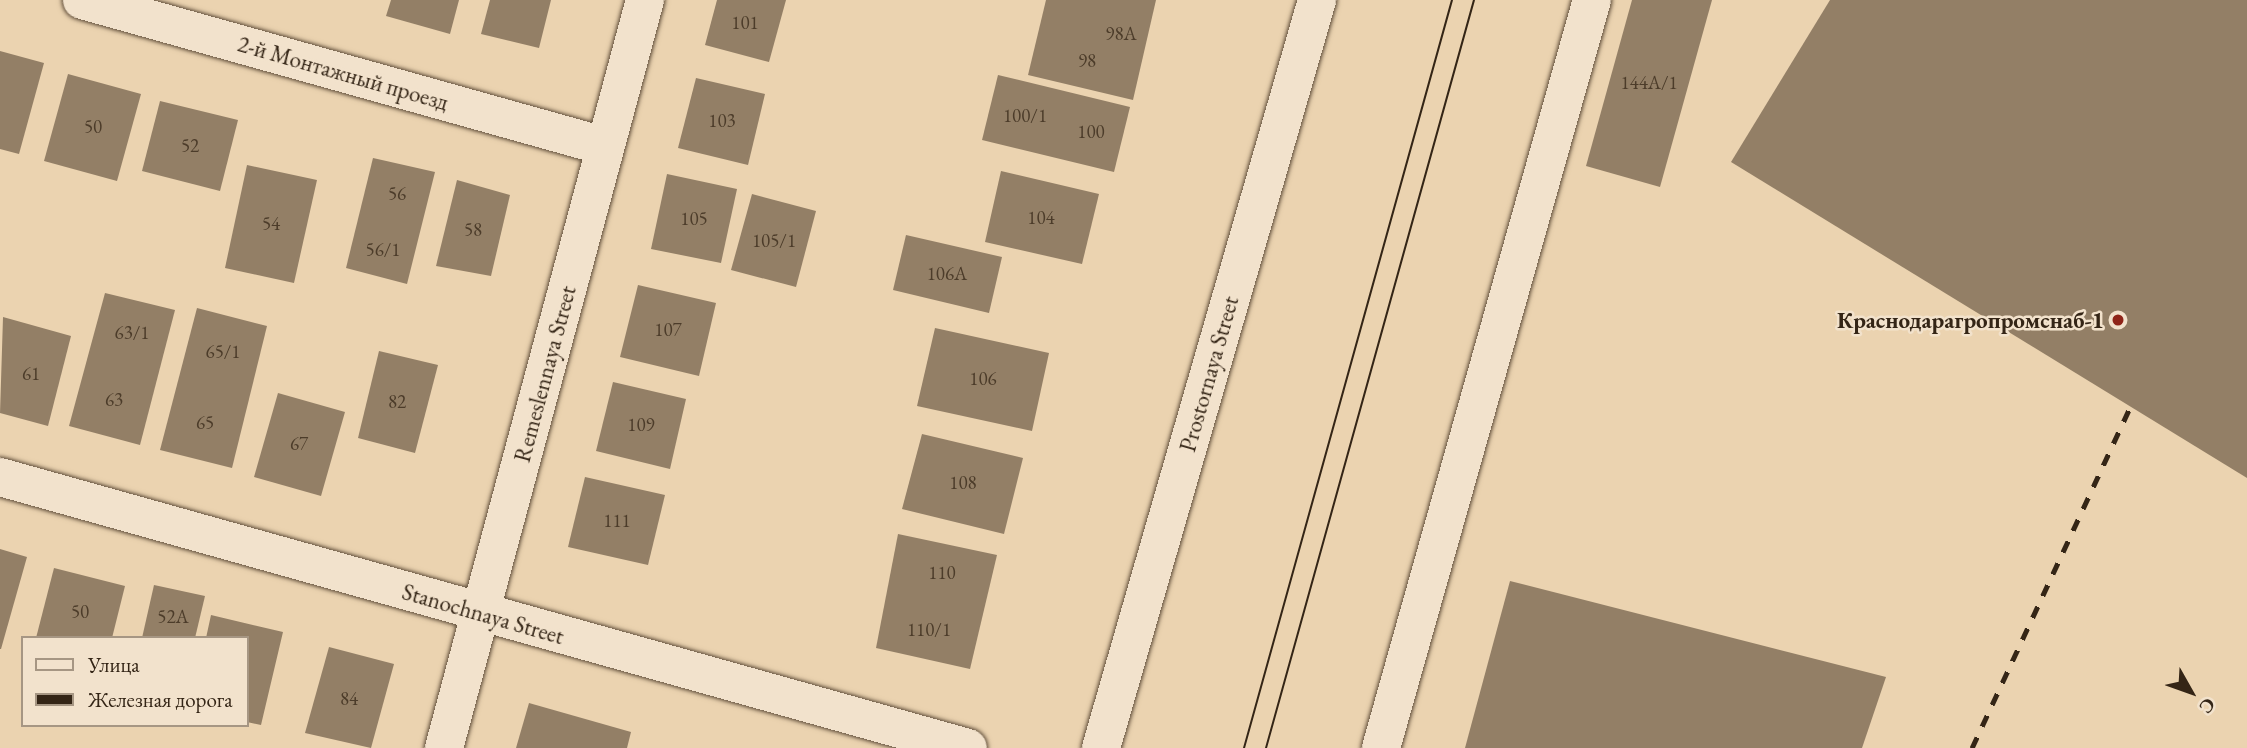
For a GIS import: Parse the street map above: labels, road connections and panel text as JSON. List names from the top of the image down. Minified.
{"streets":{"street":["2-й Монтажный проезд","Remeslennaya Street","Prostornaya Street","Stanochnaya Street"]},"crossings":[["2-й Монтажный проезд","Remeslennaya Street"],["Remeslennaya Street","Stanochnaya Street"]],"places":["Краснодарагропромснаб-1"],"house_numbers":["101","98А","98","144А/1","100/1","103","50","100","52","56","104","105","54","58","105/1","56/1","106А","107","63/1","65/1","61","106","63","82","65","109","67","108","111","110","50","52А","110/1","84"],"legend":["Улица","Железная дорога"],"north":"bottom right"}
